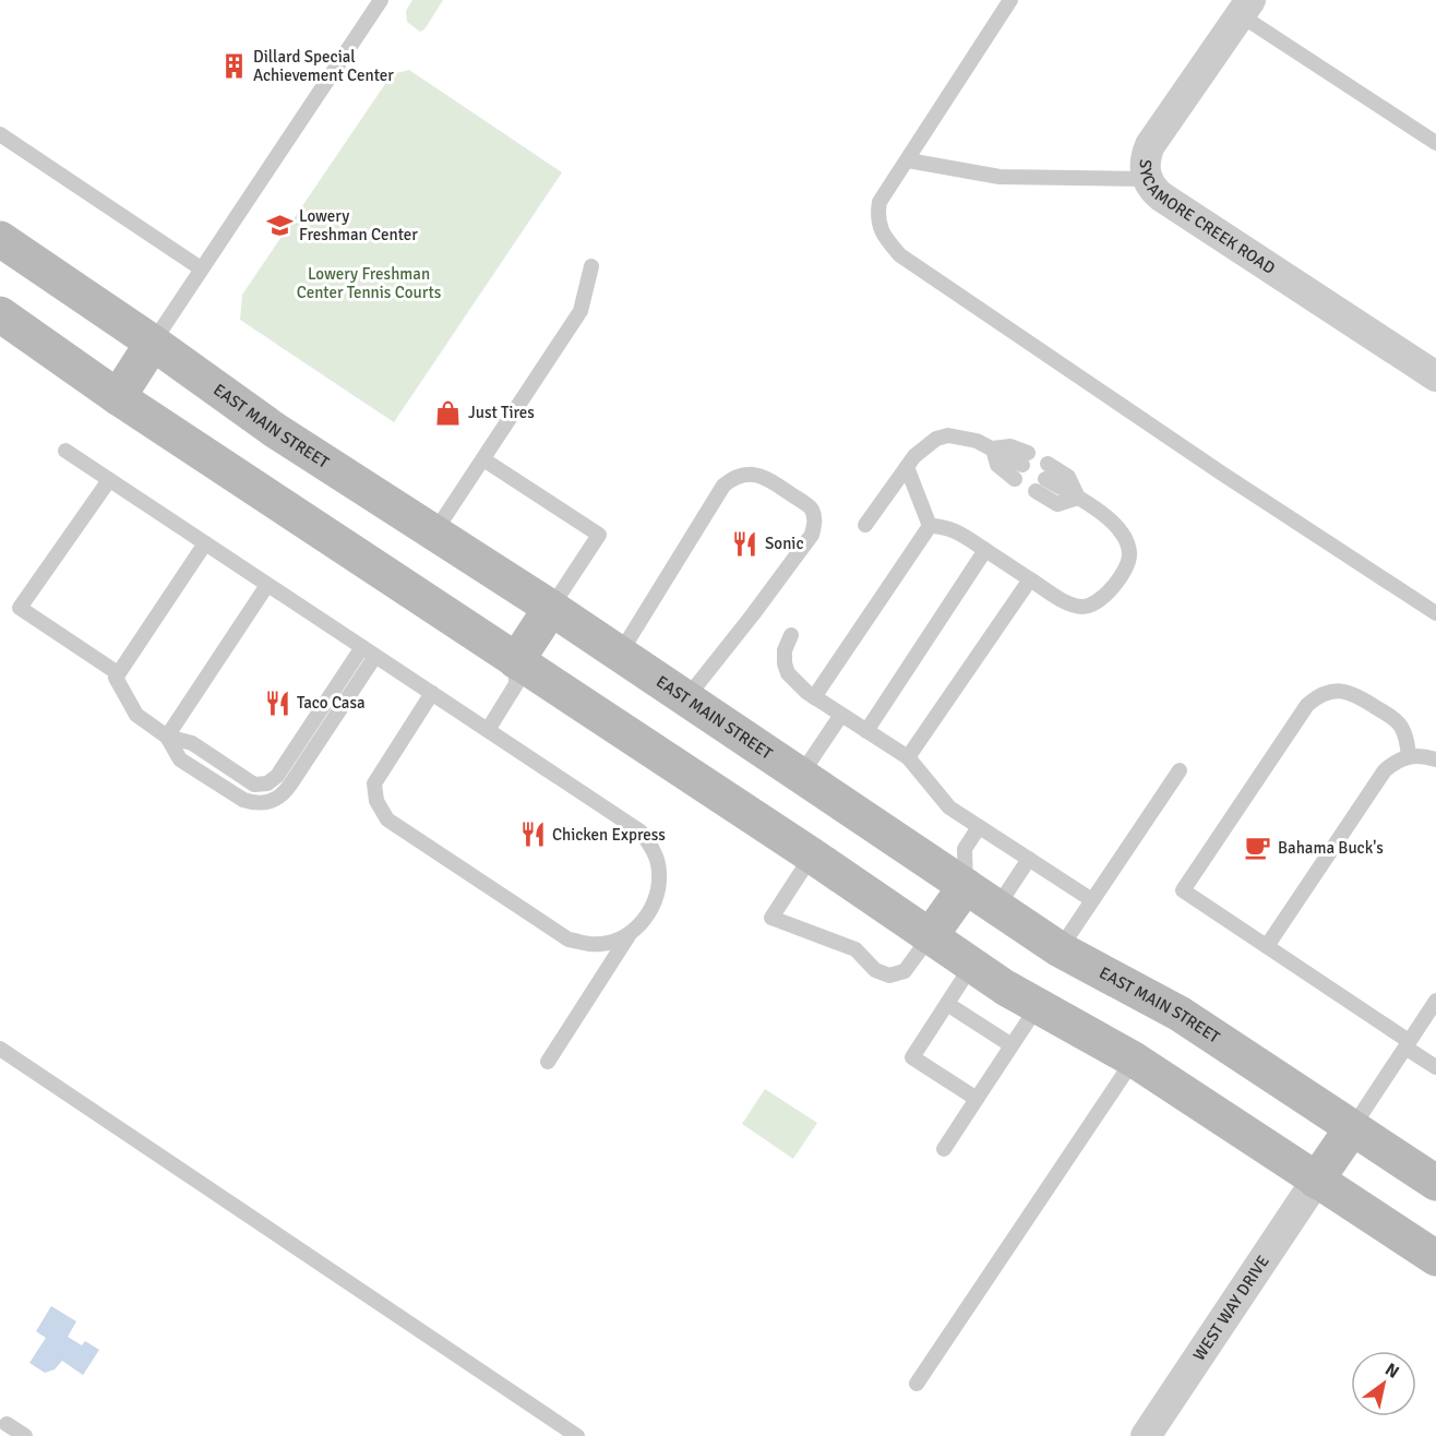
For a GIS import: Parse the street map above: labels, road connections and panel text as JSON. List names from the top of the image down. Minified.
{"streets":{"main road":["EAST MAIN STREET"],"street":["SYCAMORE CREEK ROAD","WEST WAY DRIVE"]},"parks":["Lowery Freshman Center Tennis Courts"],"places":{"building":["Dillard Special Achievement Center"],"school or university":["Lowery Freshman Center"],"shop":["Just Tires"],"restaurant":["Sonic","Taco Casa","Chicken Express"],"cafe":["Bahama Buck's"]},"north":"top right"}
